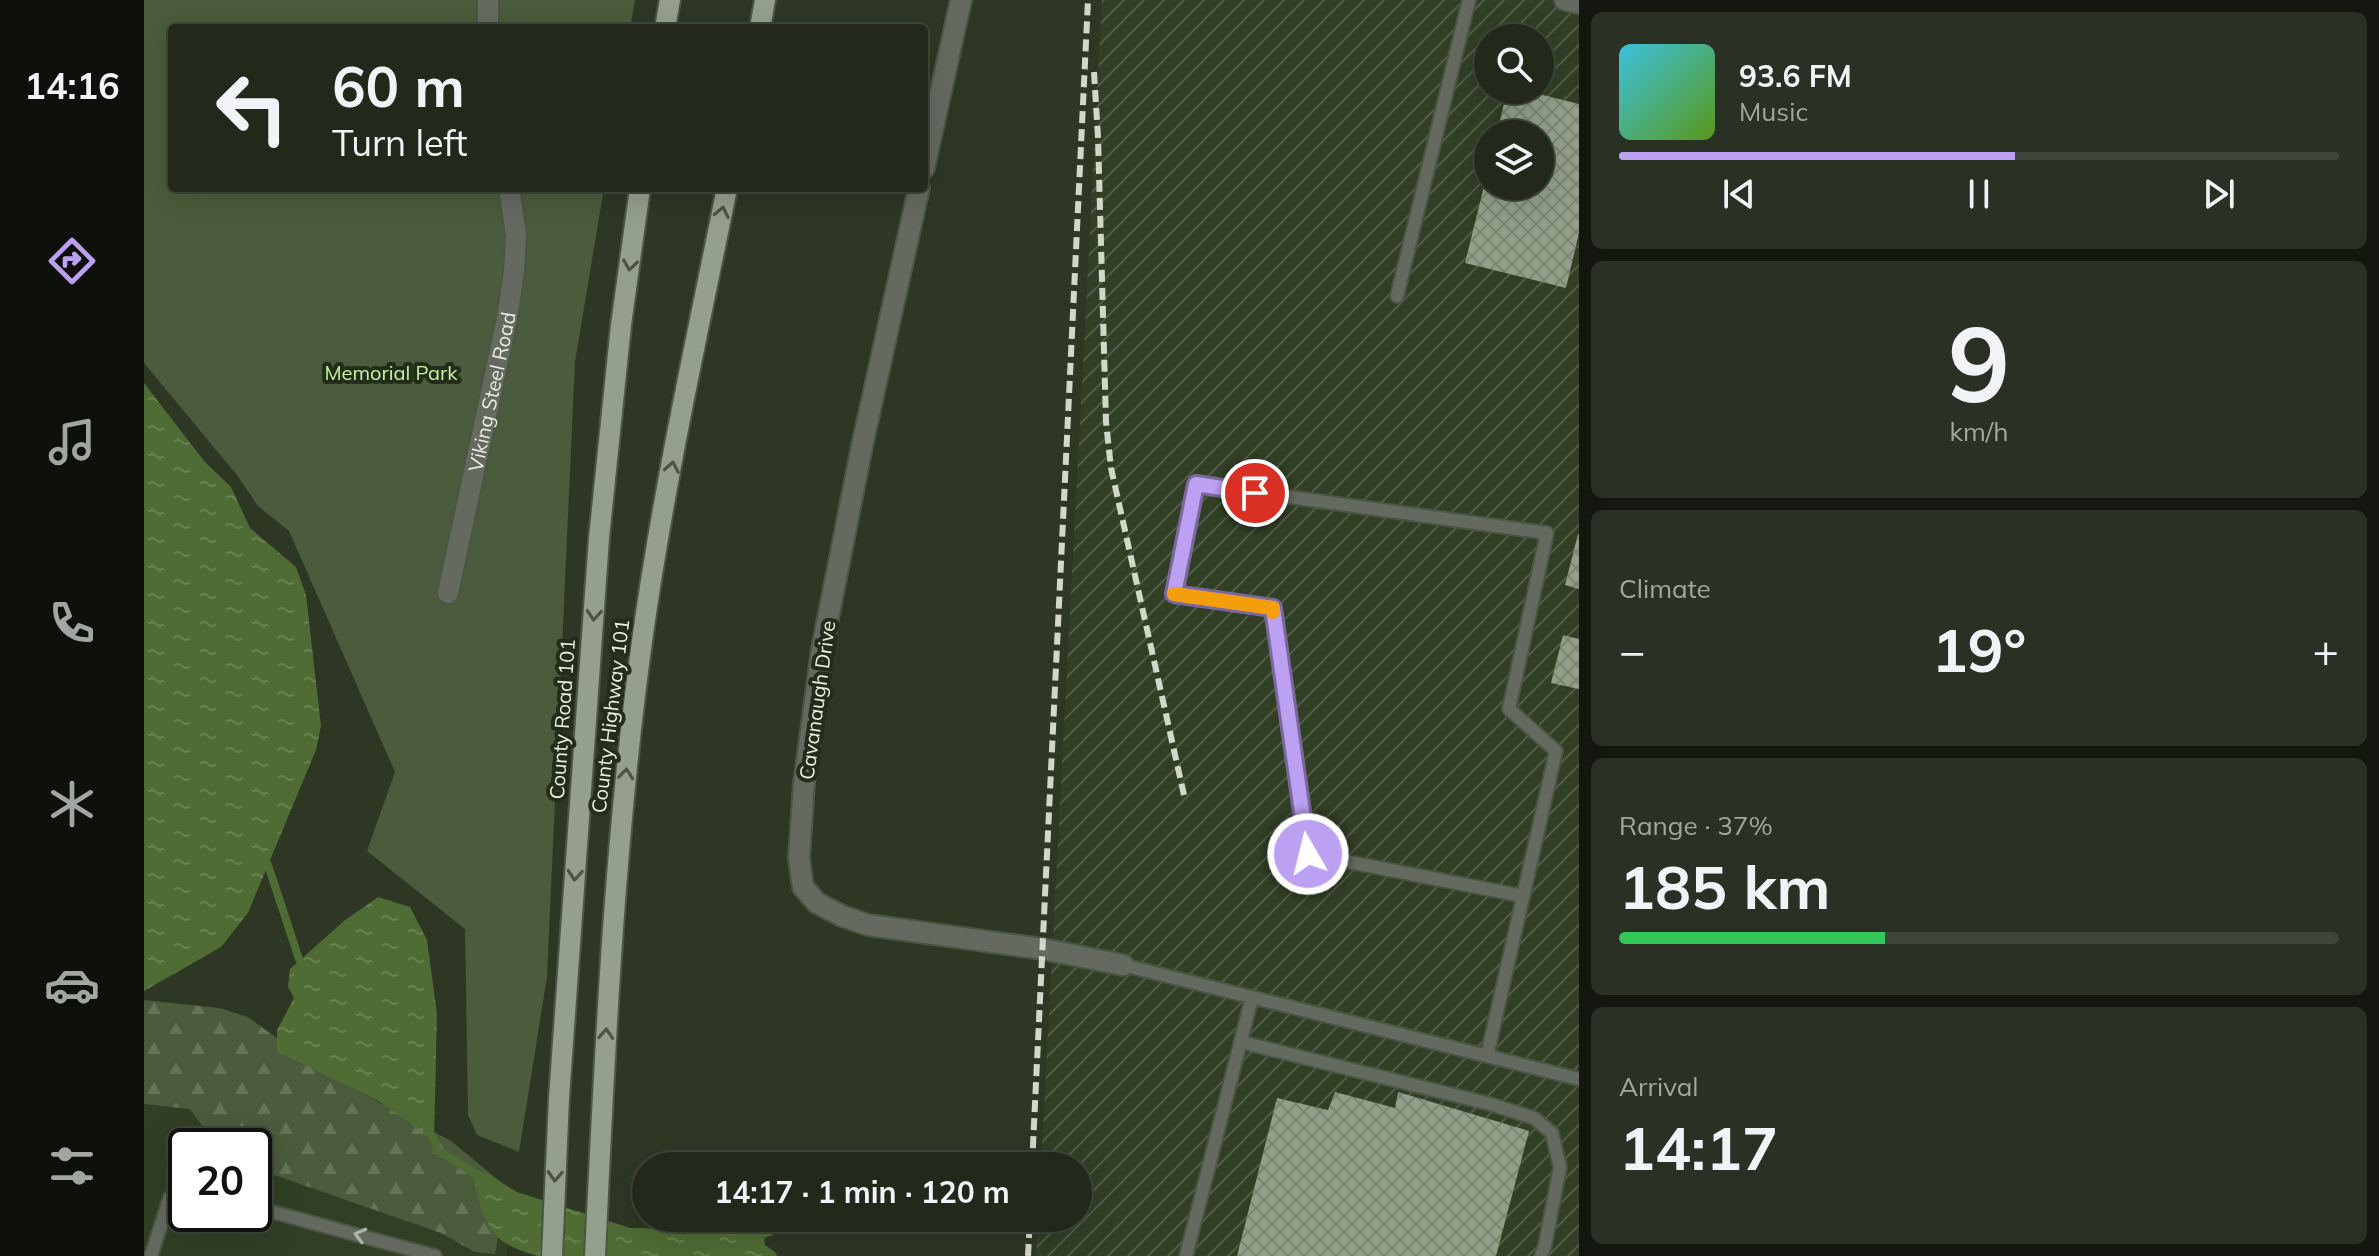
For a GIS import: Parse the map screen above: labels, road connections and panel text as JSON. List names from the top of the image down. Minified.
{"streets":{"main road":["County Highway 101","County Road 101"],"street":["Viking Steel Road","Cavanaugh Drive"]},"one_way":["County Highway 101","County Road 101"],"parks":["Memorial Park"],"page":{"tabs":"14:16","turn":["60 m","Turn left"],"song":["93.6 FM","Music"],"tile":[["9","km/h"],"Climate",["Range · 37%","185 km"],["Arrival","14:17"]],"heat":["−","19°","+"],"limit":"20","trip":"14:17 · 1 min · 120 m"}}
